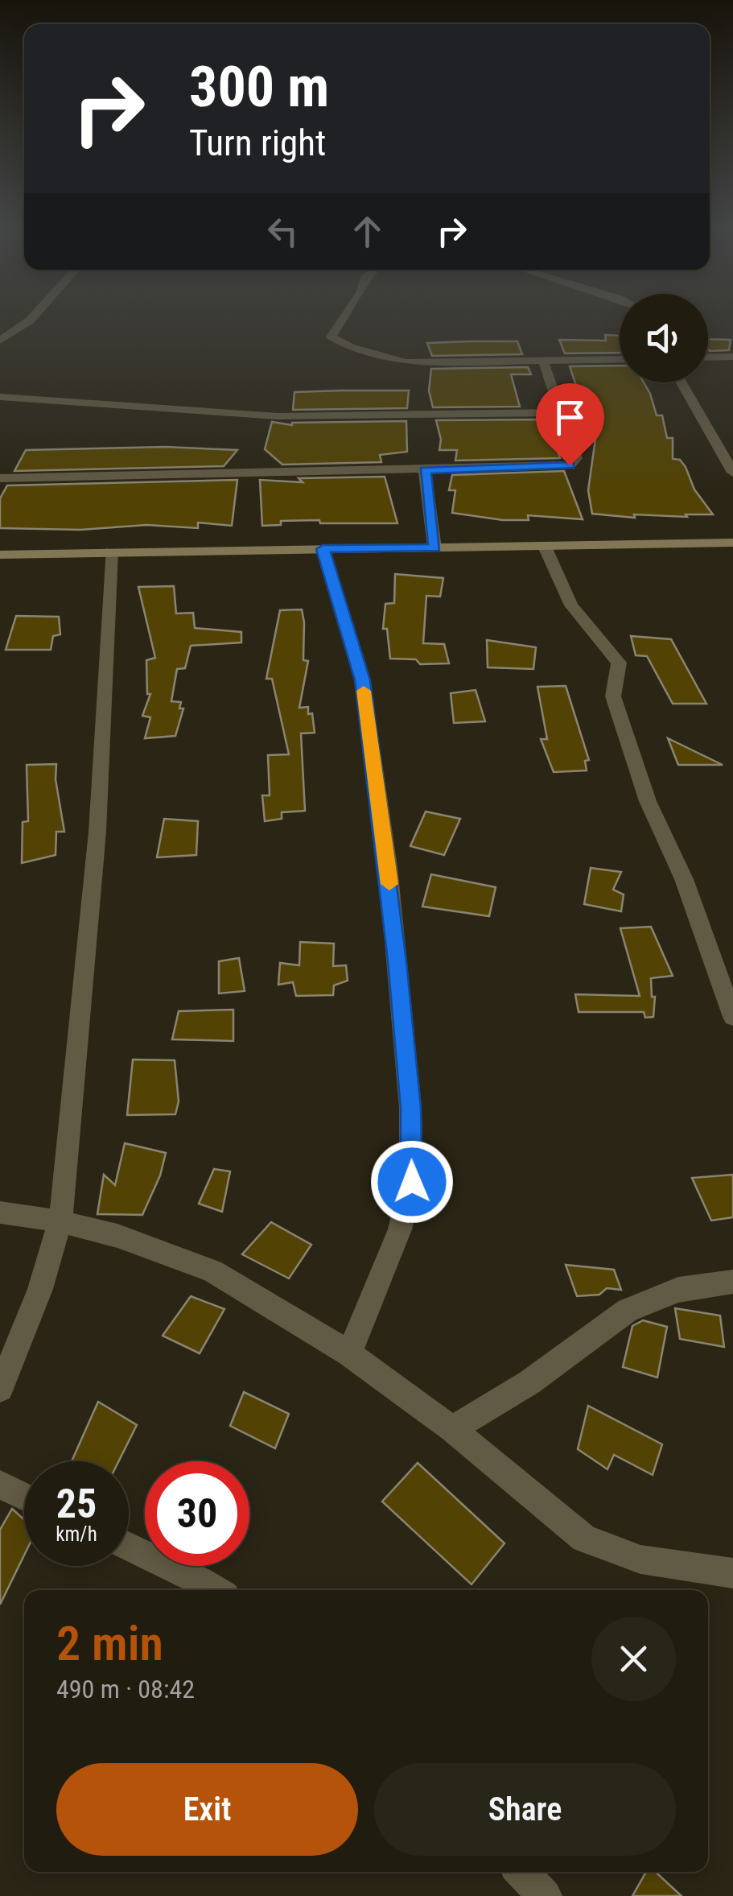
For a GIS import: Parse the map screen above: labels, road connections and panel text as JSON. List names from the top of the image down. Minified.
{"page":{"turn":["300 m","Turn right"],"speed":"25 km/h","limit":"30","heading":["2 min","490 m · 08:42"],"buttons":["Exit","Share"]}}
